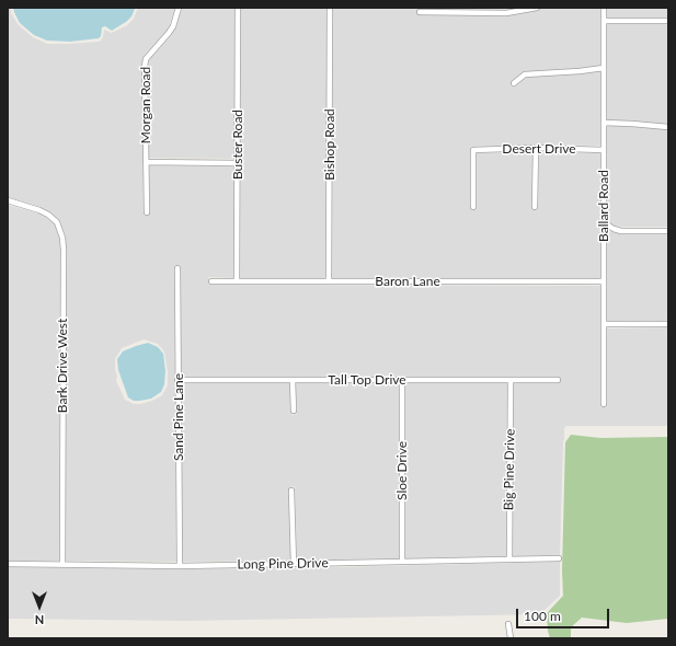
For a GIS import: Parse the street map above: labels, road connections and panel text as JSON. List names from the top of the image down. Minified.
{"streets":{"street":["Morgan Road","Buster Road","Bishop Road","Desert Drive","Ballard Road","Baron Lane","Bark Drive West","Tall Top Drive","Sand Pine Lane","Big Pine Drive","Sloe Drive","Long Pine Drive"]},"crossings":[["Buster Road","Baron Lane"],["Bishop Road","Baron Lane"],["Desert Drive","Ballard Road"],["Ballard Road","Baron Lane"],["Bark Drive West","Long Pine Drive"],["Tall Top Drive","Sand Pine Lane"],["Tall Top Drive","Big Pine Drive"],["Tall Top Drive","Sloe Drive"],["Sand Pine Lane","Long Pine Drive"],["Big Pine Drive","Long Pine Drive"],["Sloe Drive","Long Pine Drive"]],"scale_bar":"100 m","north":"bottom"}
